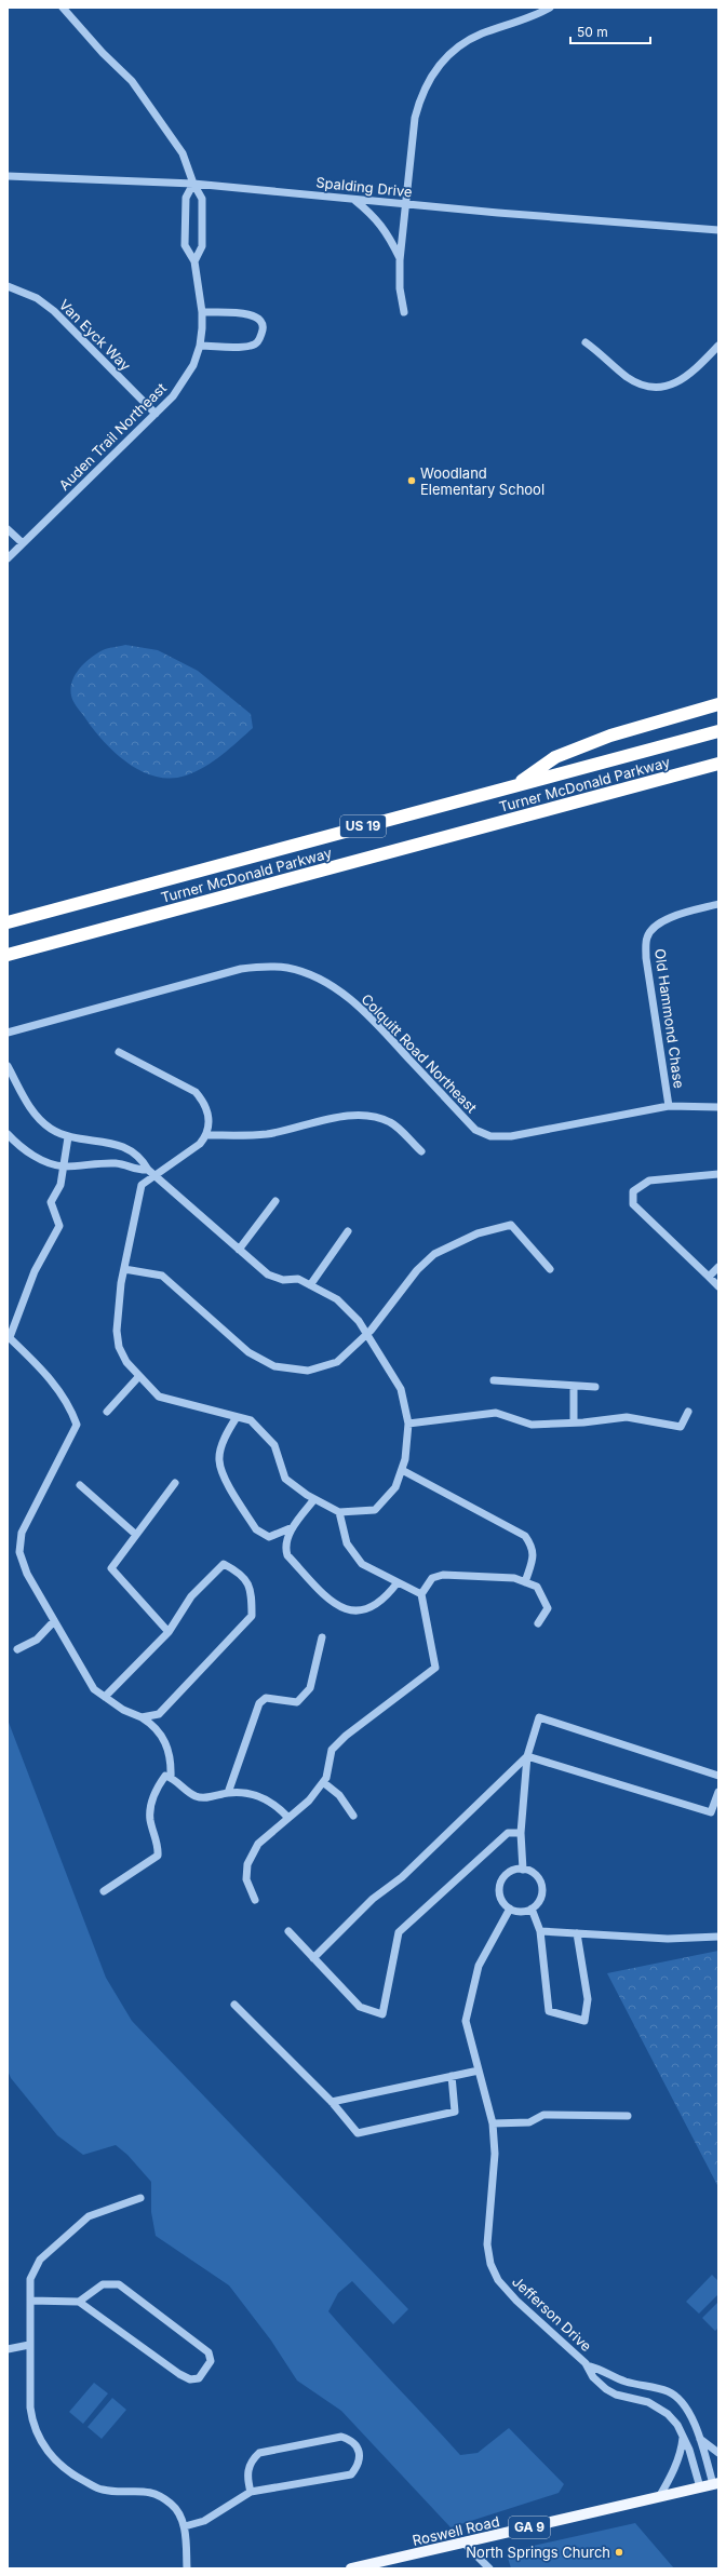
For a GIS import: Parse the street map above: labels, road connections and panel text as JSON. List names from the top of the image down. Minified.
{"streets":{"highway":["Turner McDonald Parkway","US 19"],"main road":["GA 9","Roswell Road"],"street":["Spalding Drive","Van Eyck Way","Auden Trail Northeast","Old Hammond Chase","Colquitt Road Northeast","Jefferson Drive"]},"crossings":[["Spalding Drive","Auden Trail Northeast"],["Van Eyck Way","Auden Trail Northeast"],["Old Hammond Chase","Colquitt Road Northeast"],["Jefferson Drive","Roswell Road"]],"places":["Woodland Elementary School","North Springs Church"],"scale_bar":"50 m"}
